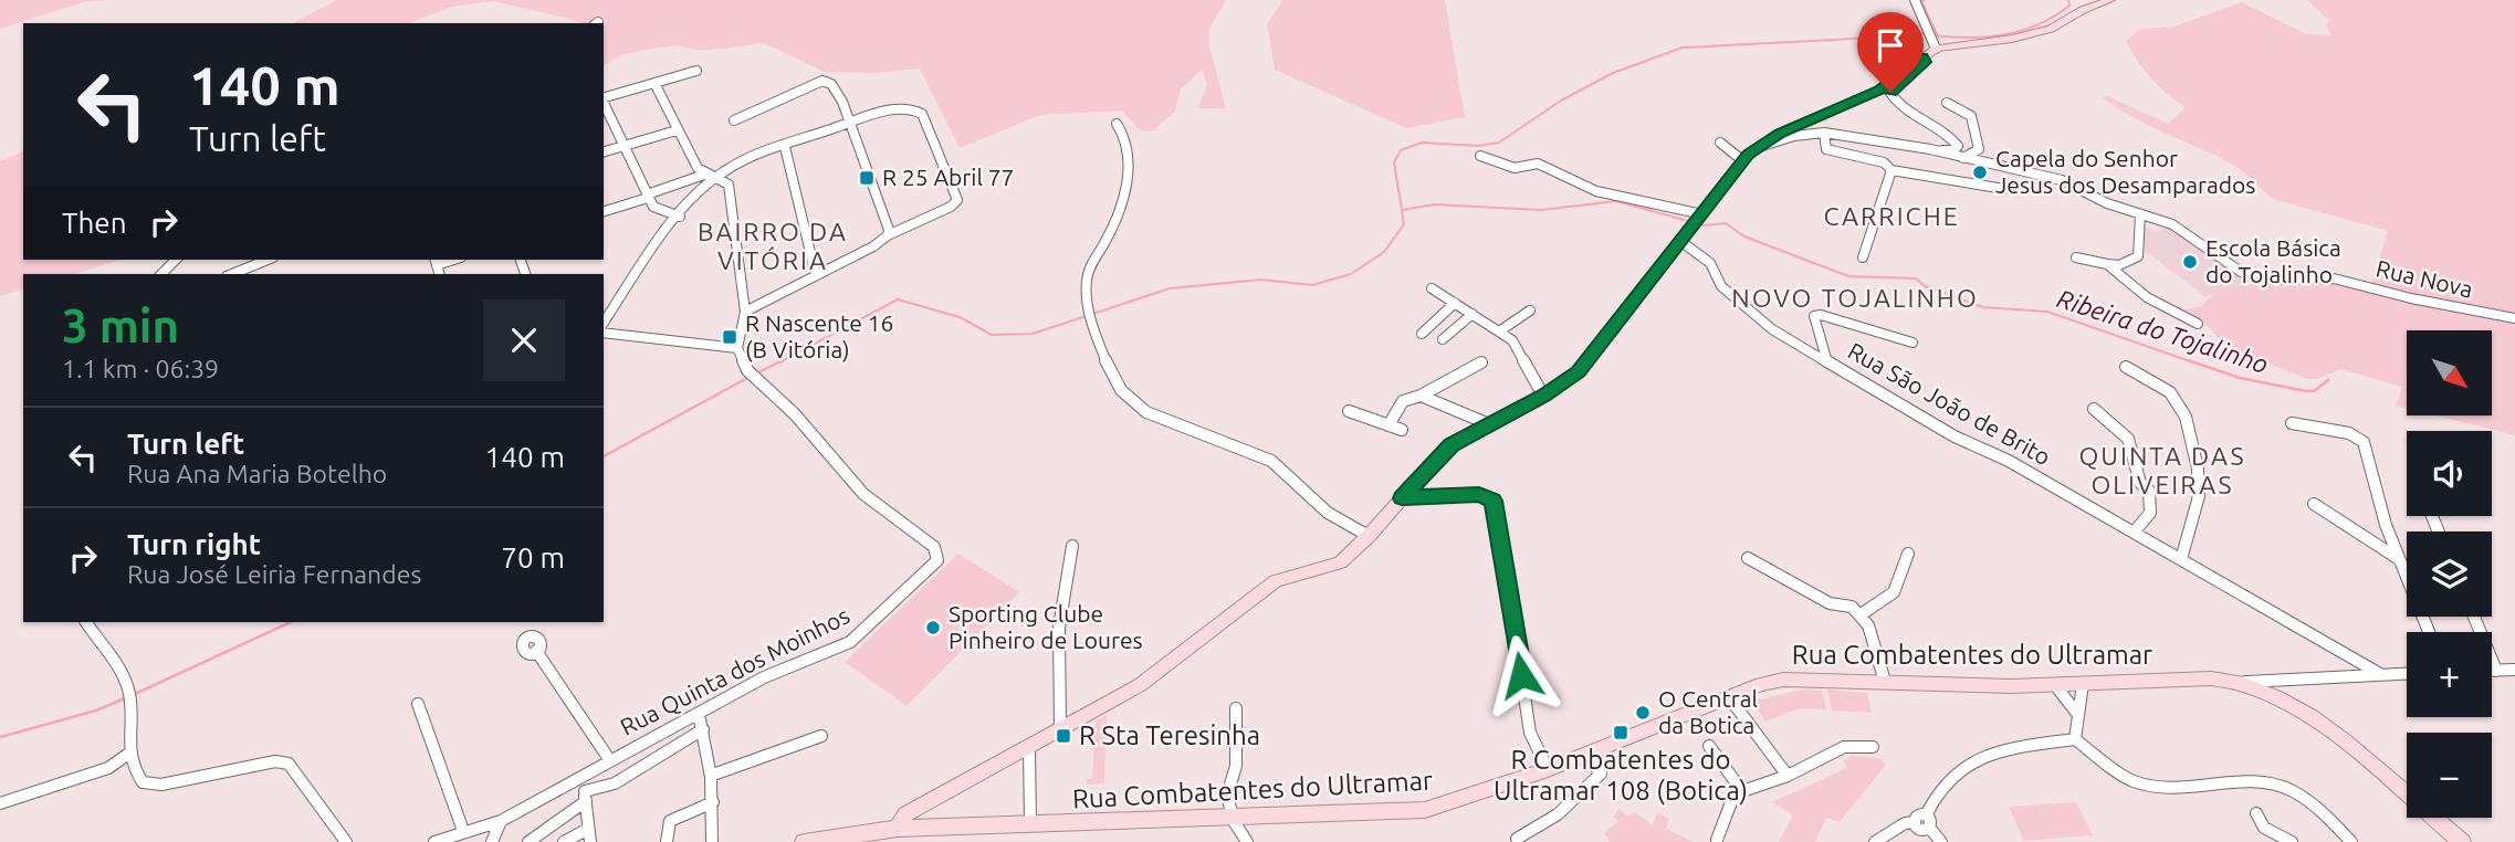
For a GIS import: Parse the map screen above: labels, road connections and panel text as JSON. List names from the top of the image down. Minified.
{"streets":{"main road":["Rua Combatentes do Ultramar"],"street":["Rua Nova","Rua São João de Brito","Rua Quinta dos Moinhos"]},"districts":["CARRICHE","BAIRRO DA VITÓRIA","NOVO TOJALINHO","QUINTA DAS OLIVEIRAS"],"water":["Ribeira do Tojalinho"],"places":{"other":["Capela do Senhor Jesus dos Desamparados","Escola Básica do Tojalinho","Sporting Clube Pinheiro de Loures","O Central da Botica"],"transit":["R 25 Abril 77","R Nascente 16 (B Vitória)","R Combatentes do Ultramar 108 (Botica)","R Sta Teresinha"]},"north":"bottom right","page":{"turn":["140 m","Turn left"],"then":"Then","heading":["3 min","1.1 km · 06:39"],"map_buttons":["+","−"],"list":[{"name":"Turn left","note":"Rua Ana Maria Botelho","value":"140 m"},{"name":"Turn right","note":"Rua José Leiria Fernandes","value":"70 m"}]}}
